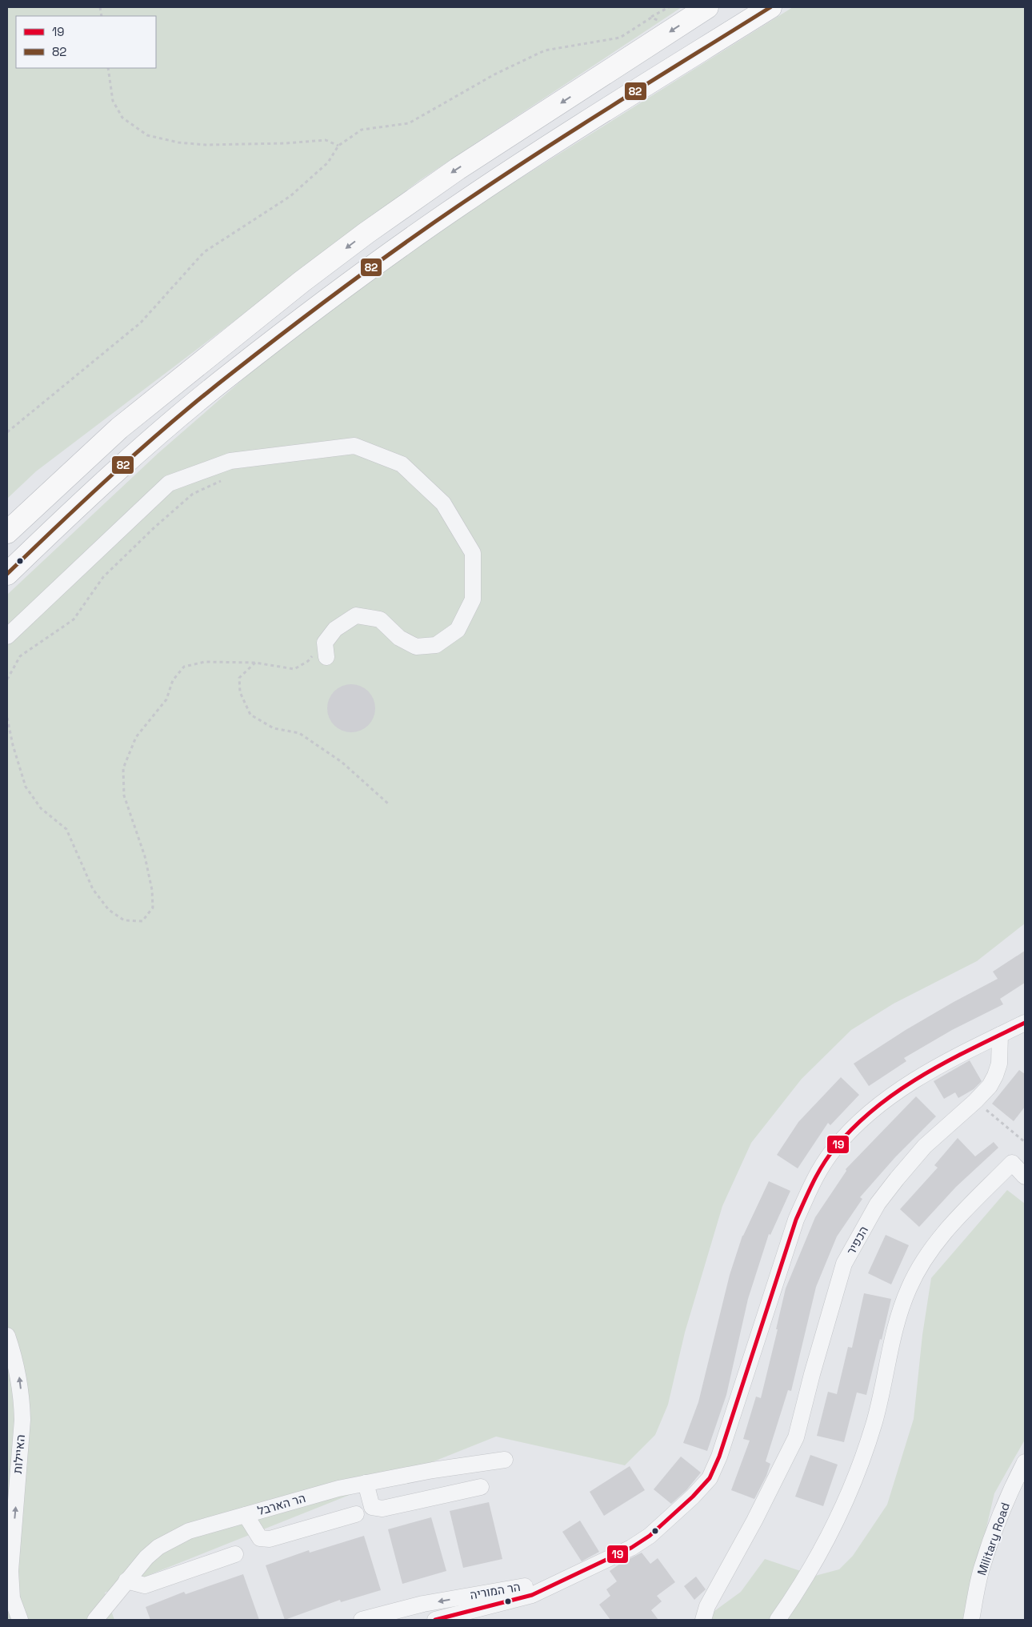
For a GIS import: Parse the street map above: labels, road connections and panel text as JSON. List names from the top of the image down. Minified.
{"streets":{"street":["הכפיר","האיילות","הר הארבל","Military Road","הר המוריה"]},"one_way":["האיילות"],"lines":["transit line 82","transit line 19"],"legend":["19","82"]}
